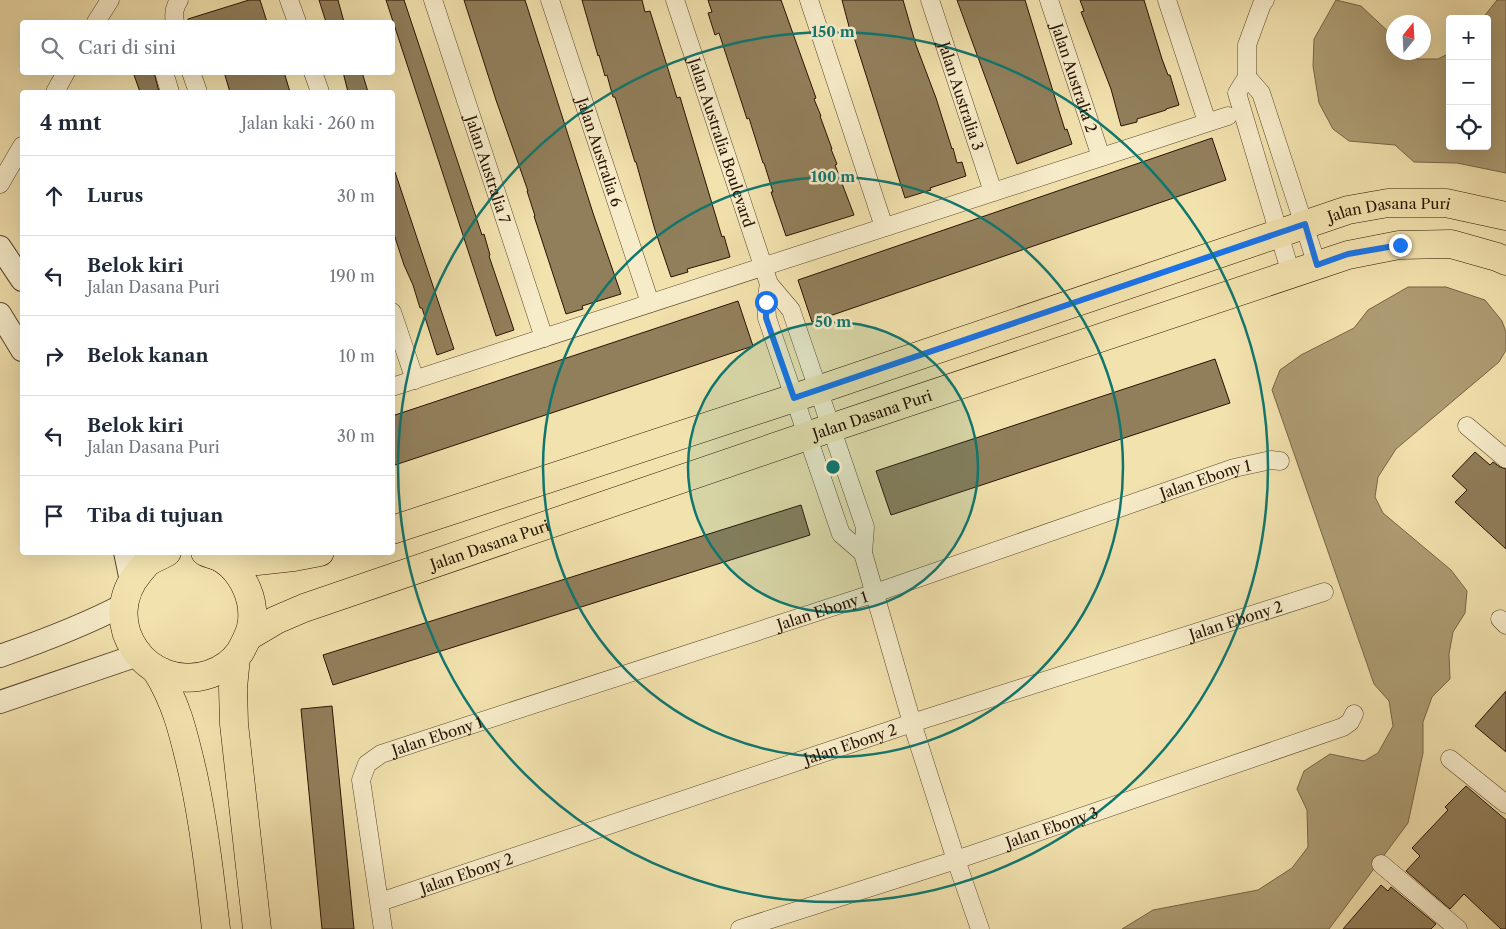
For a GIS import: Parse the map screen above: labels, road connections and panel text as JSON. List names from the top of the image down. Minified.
{"streets":{"main road":["Jalan Dasana Puri"],"street":["Jalan Australia 2","Jalan Australia 3","Jalan Australia Boulevard","Jalan Australia 6","Jalan Australia 7","Jalan Ebony 1","Jalan Ebony 2","Jalan Ebony 3"]},"crossings":[["Jalan Ebony 1","Jalan Ebony 2"]],"north":"top","page":{"map_buttons":["+","−"],"search":"Cari di sini","heading":["4 mnt","Jalan kaki · 260 m"],"list":[["Lurus","30 m"],["Belok kiri","Jalan Dasana Puri","190 m"],["Belok kanan","10 m"],["Belok kiri","Jalan Dasana Puri","30 m"],"Tiba di tujuan"]},"rings":["150 m","100 m","50 m"]}
